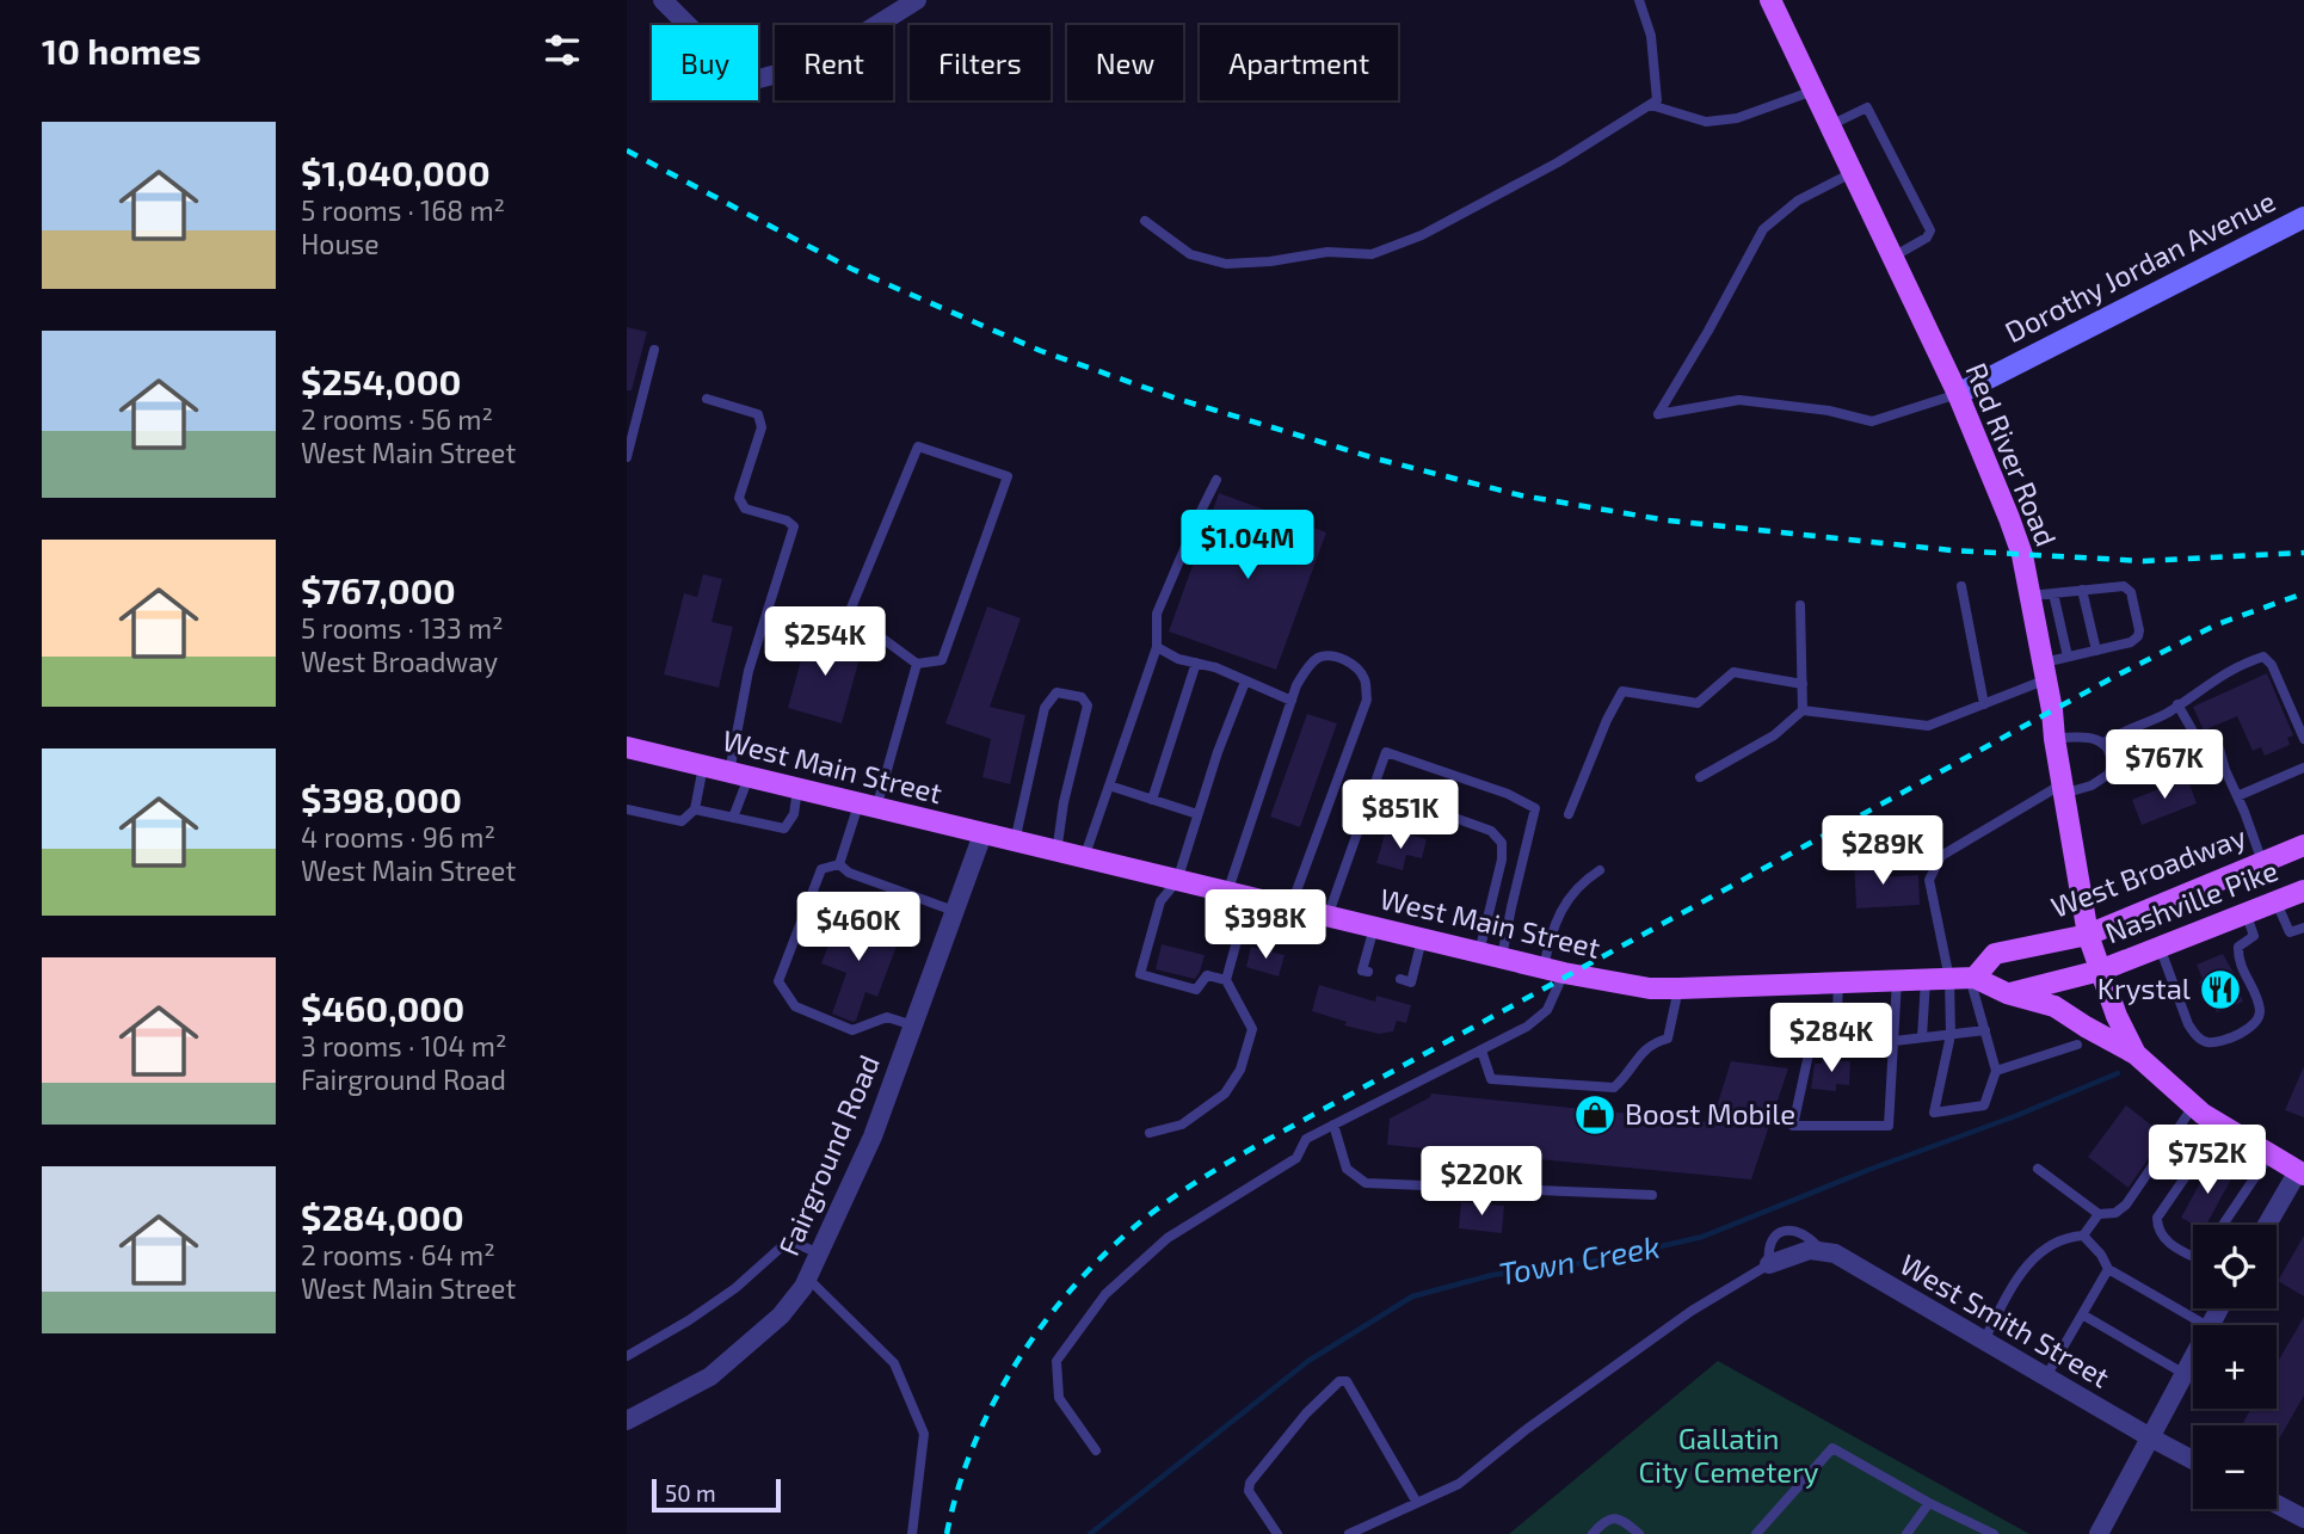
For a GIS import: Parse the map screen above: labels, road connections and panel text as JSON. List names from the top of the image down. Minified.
{"streets":{"main road":["Red River Road","West Main Street","West Broadway","Nashville Pike"],"street":["Dorothy Jordan Avenue","Fairground Road","West Smith Street"]},"crossings":[["Dorothy Jordan Avenue","Red River Road"],["Red River Road","West Main Street"],["Red River Road","West Broadway"],["Red River Road","Nashville Pike"],["West Main Street","West Broadway"],["West Main Street","Fairground Road"]],"water":["Town Creek"],"parks":["Gallatin City Cemetery"],"places":{"restaurant":["Krystal"],"shop":["Boost Mobile"]},"scale_bar":"50 m","page":{"heading":"10 homes","chip":["Buy","Rent","Filters","New","Apartment"],"list":[{"name":"$1,040,000","note":"5 rooms · 168 m² · House"},{"name":"$254,000","note":"2 rooms · 56 m² · West Main Street"},{"name":"$767,000","note":"5 rooms · 133 m² · West Broadway"},{"name":"$398,000","note":"4 rooms · 96 m² · West Main Street"},{"name":"$460,000","note":"3 rooms · 104 m² · Fairground Road"},{"name":"$284,000","note":"2 rooms · 64 m² · West Main Street"}],"price":["$1.04M","$254K","$767K","$851K","$289K","$398K","$460K","$284K","$752K","$220K"],"map_buttons":["+","−"],"scale":"50 m"}}
